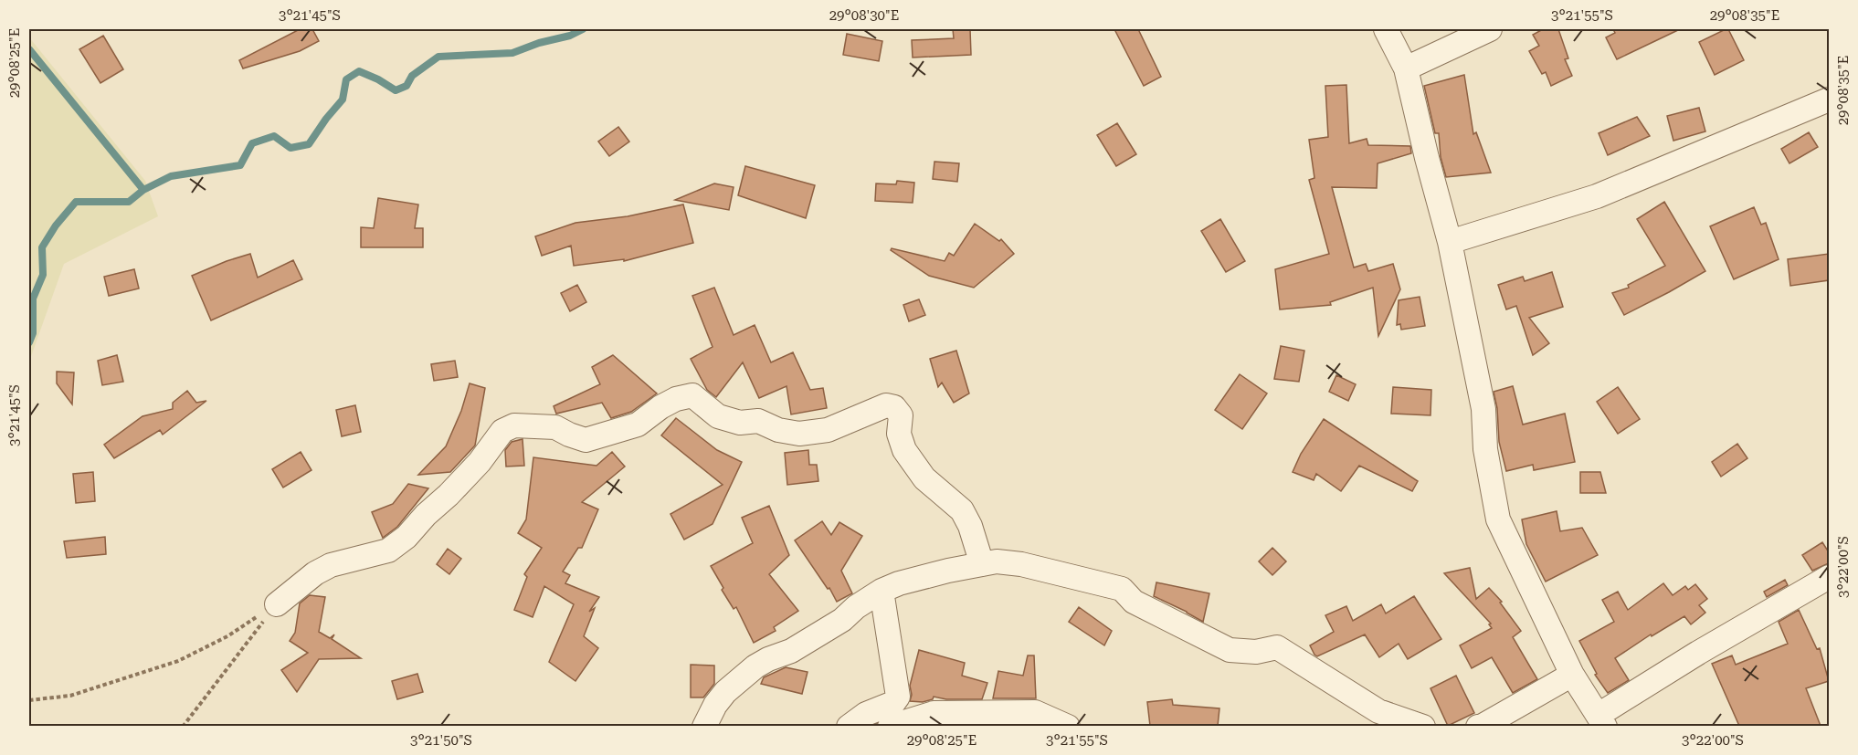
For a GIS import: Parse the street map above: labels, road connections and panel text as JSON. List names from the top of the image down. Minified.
{"coordinates":["3°21'45\"S","29°08'30\"E","3°21'55\"S","29°08'35\"E","29°08'25\"E","3°22'00\"S","3°21'50\"S"]}
